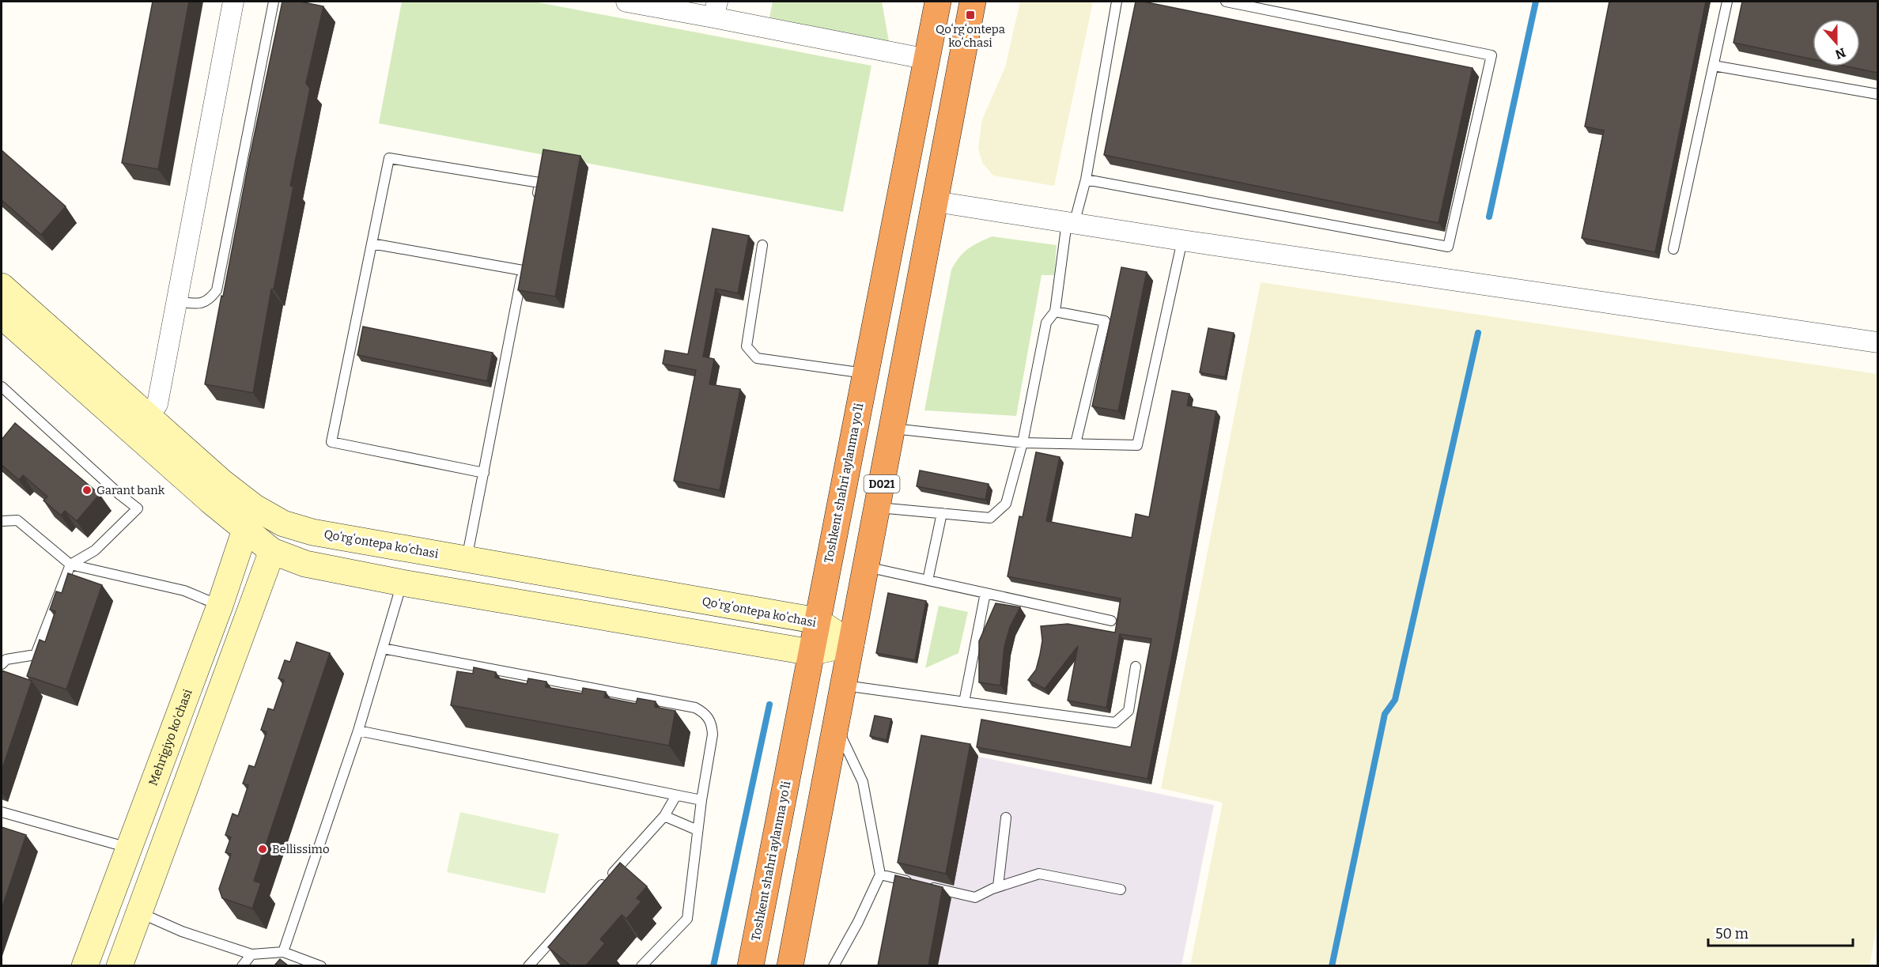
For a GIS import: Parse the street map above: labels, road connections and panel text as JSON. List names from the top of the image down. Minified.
{"streets":{"highway":["Toshkent shahri aylanma yoʻli","D021"],"main road":["Qoʻrgʻontepa koʻchasi","Mehrigiyo ko'chasi"]},"crossings":[["Toshkent shahri aylanma yoʻli","Qoʻrgʻontepa koʻchasi"],["D021","Qoʻrgʻontepa koʻchasi"],["Qoʻrgʻontepa koʻchasi","Mehrigiyo ko'chasi"]],"places":{"transit":["Qoʻrgʻontepa koʻchasi"],"other":["Garant bank","Bellissimo"]},"scale_bar":"50 m","north":"bottom"}
